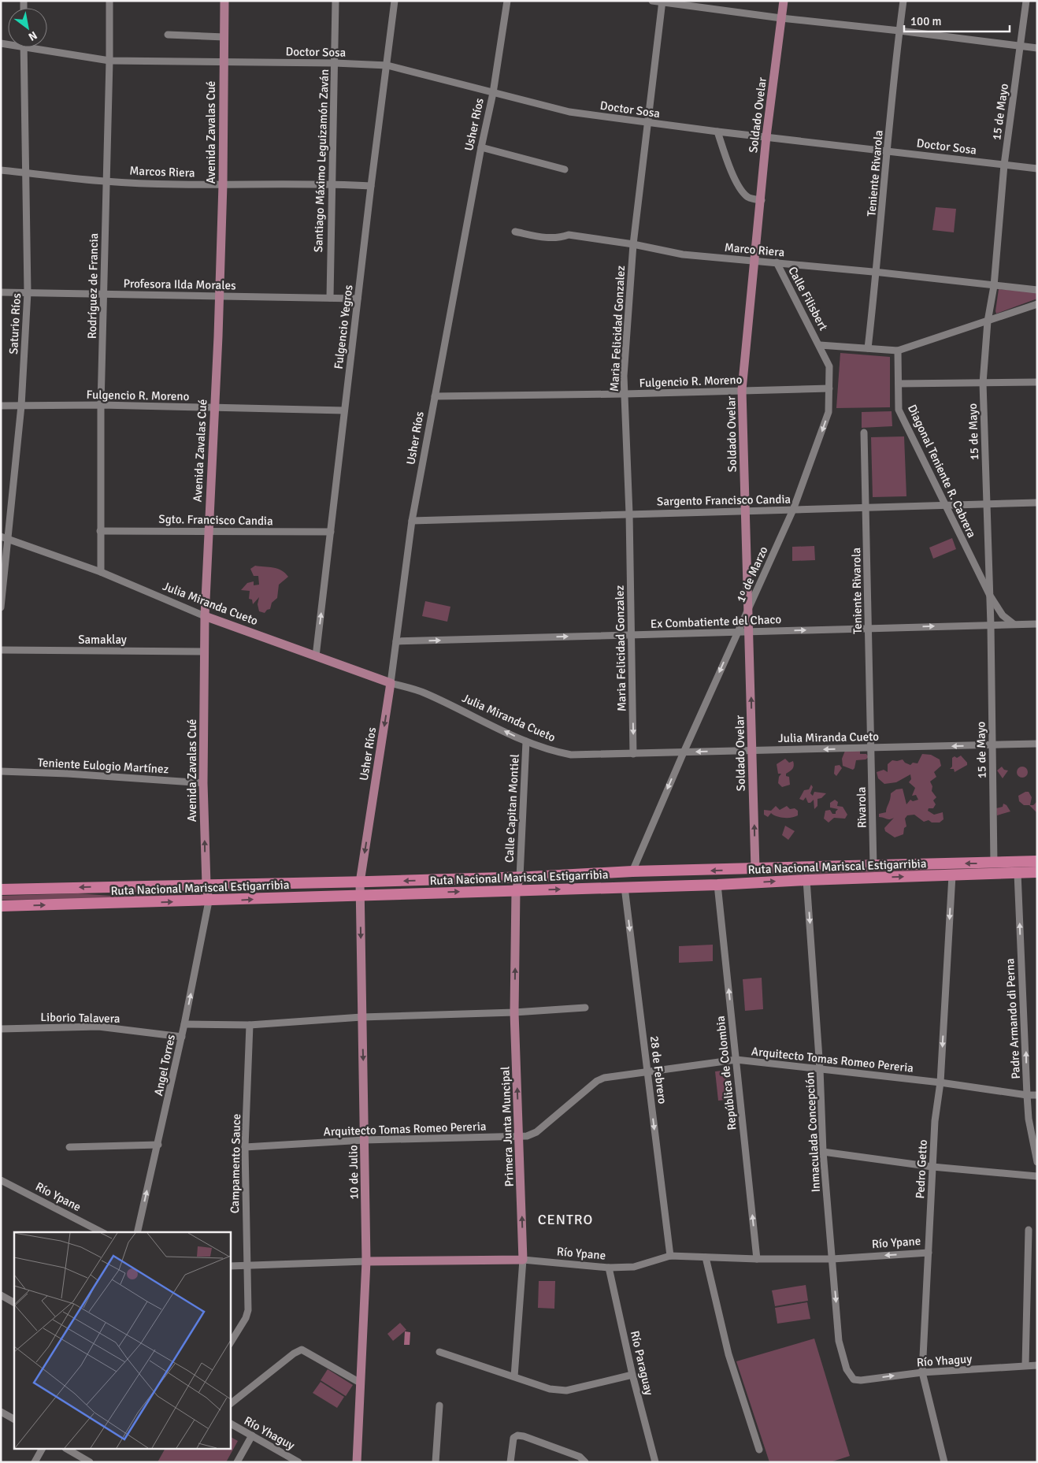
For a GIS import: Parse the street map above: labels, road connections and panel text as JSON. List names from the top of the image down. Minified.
{"streets":{"highway":["Ruta Nacional Mariscal Estigarribia"],"main road":["Soldado Ovelar","Usher Ríos","Avenida Zavalas Cué","Julia Miranda Cueto","Primera Junta Muncipal","10 de Julio","Río Ypane"],"street":["Doctor Sosa","15 de Mayo","Santiago Máximo Leguizamón Zaván","Marcos Riera","Teniente Rivarola","Marco Riera","Profesora Ilda Morales","Rodríguez de Francia","Calle Filisbert","Saturio Ríos","Fulgencio Yegros","Maria Felicidad Gonzalez","Fulgencio R. Moreno","Diagonal Teniente R. Cabrera","Sargento Francisco Candia","Sgto. Francisco Candia","1º de Marzo","Ex Combatiente del Chaco","Samaklay","Teniente Eulogio Martínez","Rivarola","Calle Capitan Montiel","Liborio Talavera","Padre Armando di Perna","Arquitecto Tomas Romeo Pereria","Angel Torres","28 de Febrero","República de Colombia","Inmaculada Concepción","Campamento Sauce","Pedro Getto","Río Yhaguy","Río Paraguay"]},"crossings":[["Doctor Sosa","15 de Mayo"],["Doctor Sosa","Soldado Ovelar"],["Doctor Sosa","Usher Ríos"],["Doctor Sosa","Avenida Zavalas Cué"],["Doctor Sosa","Santiago Máximo Leguizamón Zaván"],["Doctor Sosa","Teniente Rivarola"],["Doctor Sosa","Rodríguez de Francia"],["Doctor Sosa","Fulgencio Yegros"],["Doctor Sosa","Maria Felicidad Gonzalez"],["15 de Mayo","Marco Riera"],["15 de Mayo","Diagonal Teniente R. Cabrera"],["15 de Mayo","Sargento Francisco Candia"],["15 de Mayo","Julia Miranda Cueto"],["15 de Mayo","Ex Combatiente del Chaco"],["15 de Mayo","Ruta Nacional Mariscal Estigarribia"],["Soldado Ovelar","Marco Riera"],["Soldado Ovelar","Fulgencio R. Moreno"],["Soldado Ovelar","Sargento Francisco Candia"],["Soldado Ovelar","1º de Marzo"],["Soldado Ovelar","Julia Miranda Cueto"],["Soldado Ovelar","Ex Combatiente del Chaco"],["Soldado Ovelar","Ruta Nacional Mariscal Estigarribia"],["Usher Ríos","Fulgencio R. Moreno"],["Usher Ríos","Sargento Francisco Candia"],["Usher Ríos","Julia Miranda Cueto"],["Usher Ríos","Ex Combatiente del Chaco"],["Usher Ríos","Ruta Nacional Mariscal Estigarribia"],["Usher Ríos","10 de Julio"],["Avenida Zavalas Cué","Marcos Riera"],["Avenida Zavalas Cué","Profesora Ilda Morales"],["Avenida Zavalas Cué","Fulgencio R. Moreno"],["Avenida Zavalas Cué","Sgto. Francisco Candia"],["Avenida Zavalas Cué","Julia Miranda Cueto"],["Avenida Zavalas Cué","Samaklay"],["Avenida Zavalas Cué","Teniente Eulogio Martínez"],["Avenida Zavalas Cué","Ruta Nacional Mariscal Estigarribia"],["Avenida Zavalas Cué","Angel Torres"],["Santiago Máximo Leguizamón Zaván","Marcos Riera"],["Santiago Máximo Leguizamón Zaván","Profesora Ilda Morales"],["Marcos Riera","Rodríguez de Francia"],["Marcos Riera","Saturio Ríos"],["Marcos Riera","Fulgencio Yegros"],["Teniente Rivarola","Marco Riera"],["Teniente Rivarola","Sargento Francisco Candia"],["Teniente Rivarola","Julia Miranda Cueto"],["Teniente Rivarola","Ex Combatiente del Chaco"],["Teniente Rivarola","Rivarola"],["Marco Riera","Calle Filisbert"],["Marco Riera","Maria Felicidad Gonzalez"],["Profesora Ilda Morales","Rodríguez de Francia"],["Profesora Ilda Morales","Saturio Ríos"],["Profesora Ilda Morales","Fulgencio Yegros"],["Rodríguez de Francia","Fulgencio R. Moreno"],["Rodríguez de Francia","Sgto. Francisco Candia"],["Rodríguez de Francia","Julia Miranda Cueto"],["Calle Filisbert","1º de Marzo"],["Saturio Ríos","Fulgencio R. Moreno"],["Saturio Ríos","Julia Miranda Cueto"],["Fulgencio Yegros","Fulgencio R. Moreno"],["Fulgencio Yegros","Sgto. Francisco Candia"],["Fulgencio Yegros","Julia Miranda Cueto"],["Maria Felicidad Gonzalez","Fulgencio R. Moreno"],["Maria Felicidad Gonzalez","Sargento Francisco Candia"],["Maria Felicidad Gonzalez","Julia Miranda Cueto"],["Maria Felicidad Gonzalez","Ex Combatiente del Chaco"],["Fulgencio R. Moreno","1º de Marzo"],["Diagonal Teniente R. Cabrera","Sargento Francisco Candia"],["Diagonal Teniente R. Cabrera","Ex Combatiente del Chaco"],["Sargento Francisco Candia","1º de Marzo"],["1º de Marzo","Julia Miranda Cueto"],["1º de Marzo","Ex Combatiente del Chaco"],["1º de Marzo","Ruta Nacional Mariscal Estigarribia"],["Julia Miranda Cueto","Rivarola"],["Julia Miranda Cueto","Calle Capitan Montiel"],["Rivarola","Ruta Nacional Mariscal Estigarribia"],["Calle Capitan Montiel","Ruta Nacional Mariscal Estigarribia"],["Calle Capitan Montiel","Primera Junta Muncipal"],["Ruta Nacional Mariscal Estigarribia","Padre Armando di Perna"],["Ruta Nacional Mariscal Estigarribia","Angel Torres"],["Ruta Nacional Mariscal Estigarribia","28 de Febrero"],["Ruta Nacional Mariscal Estigarribia","República de Colombia"],["Ruta Nacional Mariscal Estigarribia","Primera Junta Muncipal"],["Ruta Nacional Mariscal Estigarribia","Inmaculada Concepción"],["Ruta Nacional Mariscal Estigarribia","Pedro Getto"],["Ruta Nacional Mariscal Estigarribia","10 de Julio"],["Liborio Talavera","Angel Torres"],["Padre Armando di Perna","Arquitecto Tomas Romeo Pereria"],["Arquitecto Tomas Romeo Pereria","28 de Febrero"],["Arquitecto Tomas Romeo Pereria","República de Colombia"],["Arquitecto Tomas Romeo Pereria","Primera Junta Muncipal"],["Arquitecto Tomas Romeo Pereria","Inmaculada Concepción"],["Arquitecto Tomas Romeo Pereria","Campamento Sauce"],["Arquitecto Tomas Romeo Pereria","Pedro Getto"],["Arquitecto Tomas Romeo Pereria","10 de Julio"],["28 de Febrero","Río Ypane"],["República de Colombia","Río Ypane"],["Primera Junta Muncipal","Río Ypane"],["Inmaculada Concepción","Río Ypane"],["Inmaculada Concepción","Río Yhaguy"],["Campamento Sauce","Río Ypane"],["Pedro Getto","Río Ypane"],["Pedro Getto","Río Yhaguy"],["10 de Julio","Río Ypane"],["Río Ypane","Río Paraguay"]],"one_way":["1º de Marzo","Julia Miranda Cueto","Ex Combatiente del Chaco","Padre Armando di Perna","Angel Torres","28 de Febrero","República de Colombia","Primera Junta Muncipal","Inmaculada Concepción","Pedro Getto","10 de Julio"],"districts":["CENTRO"],"scale_bar":"100 m","north":"bottom right"}
